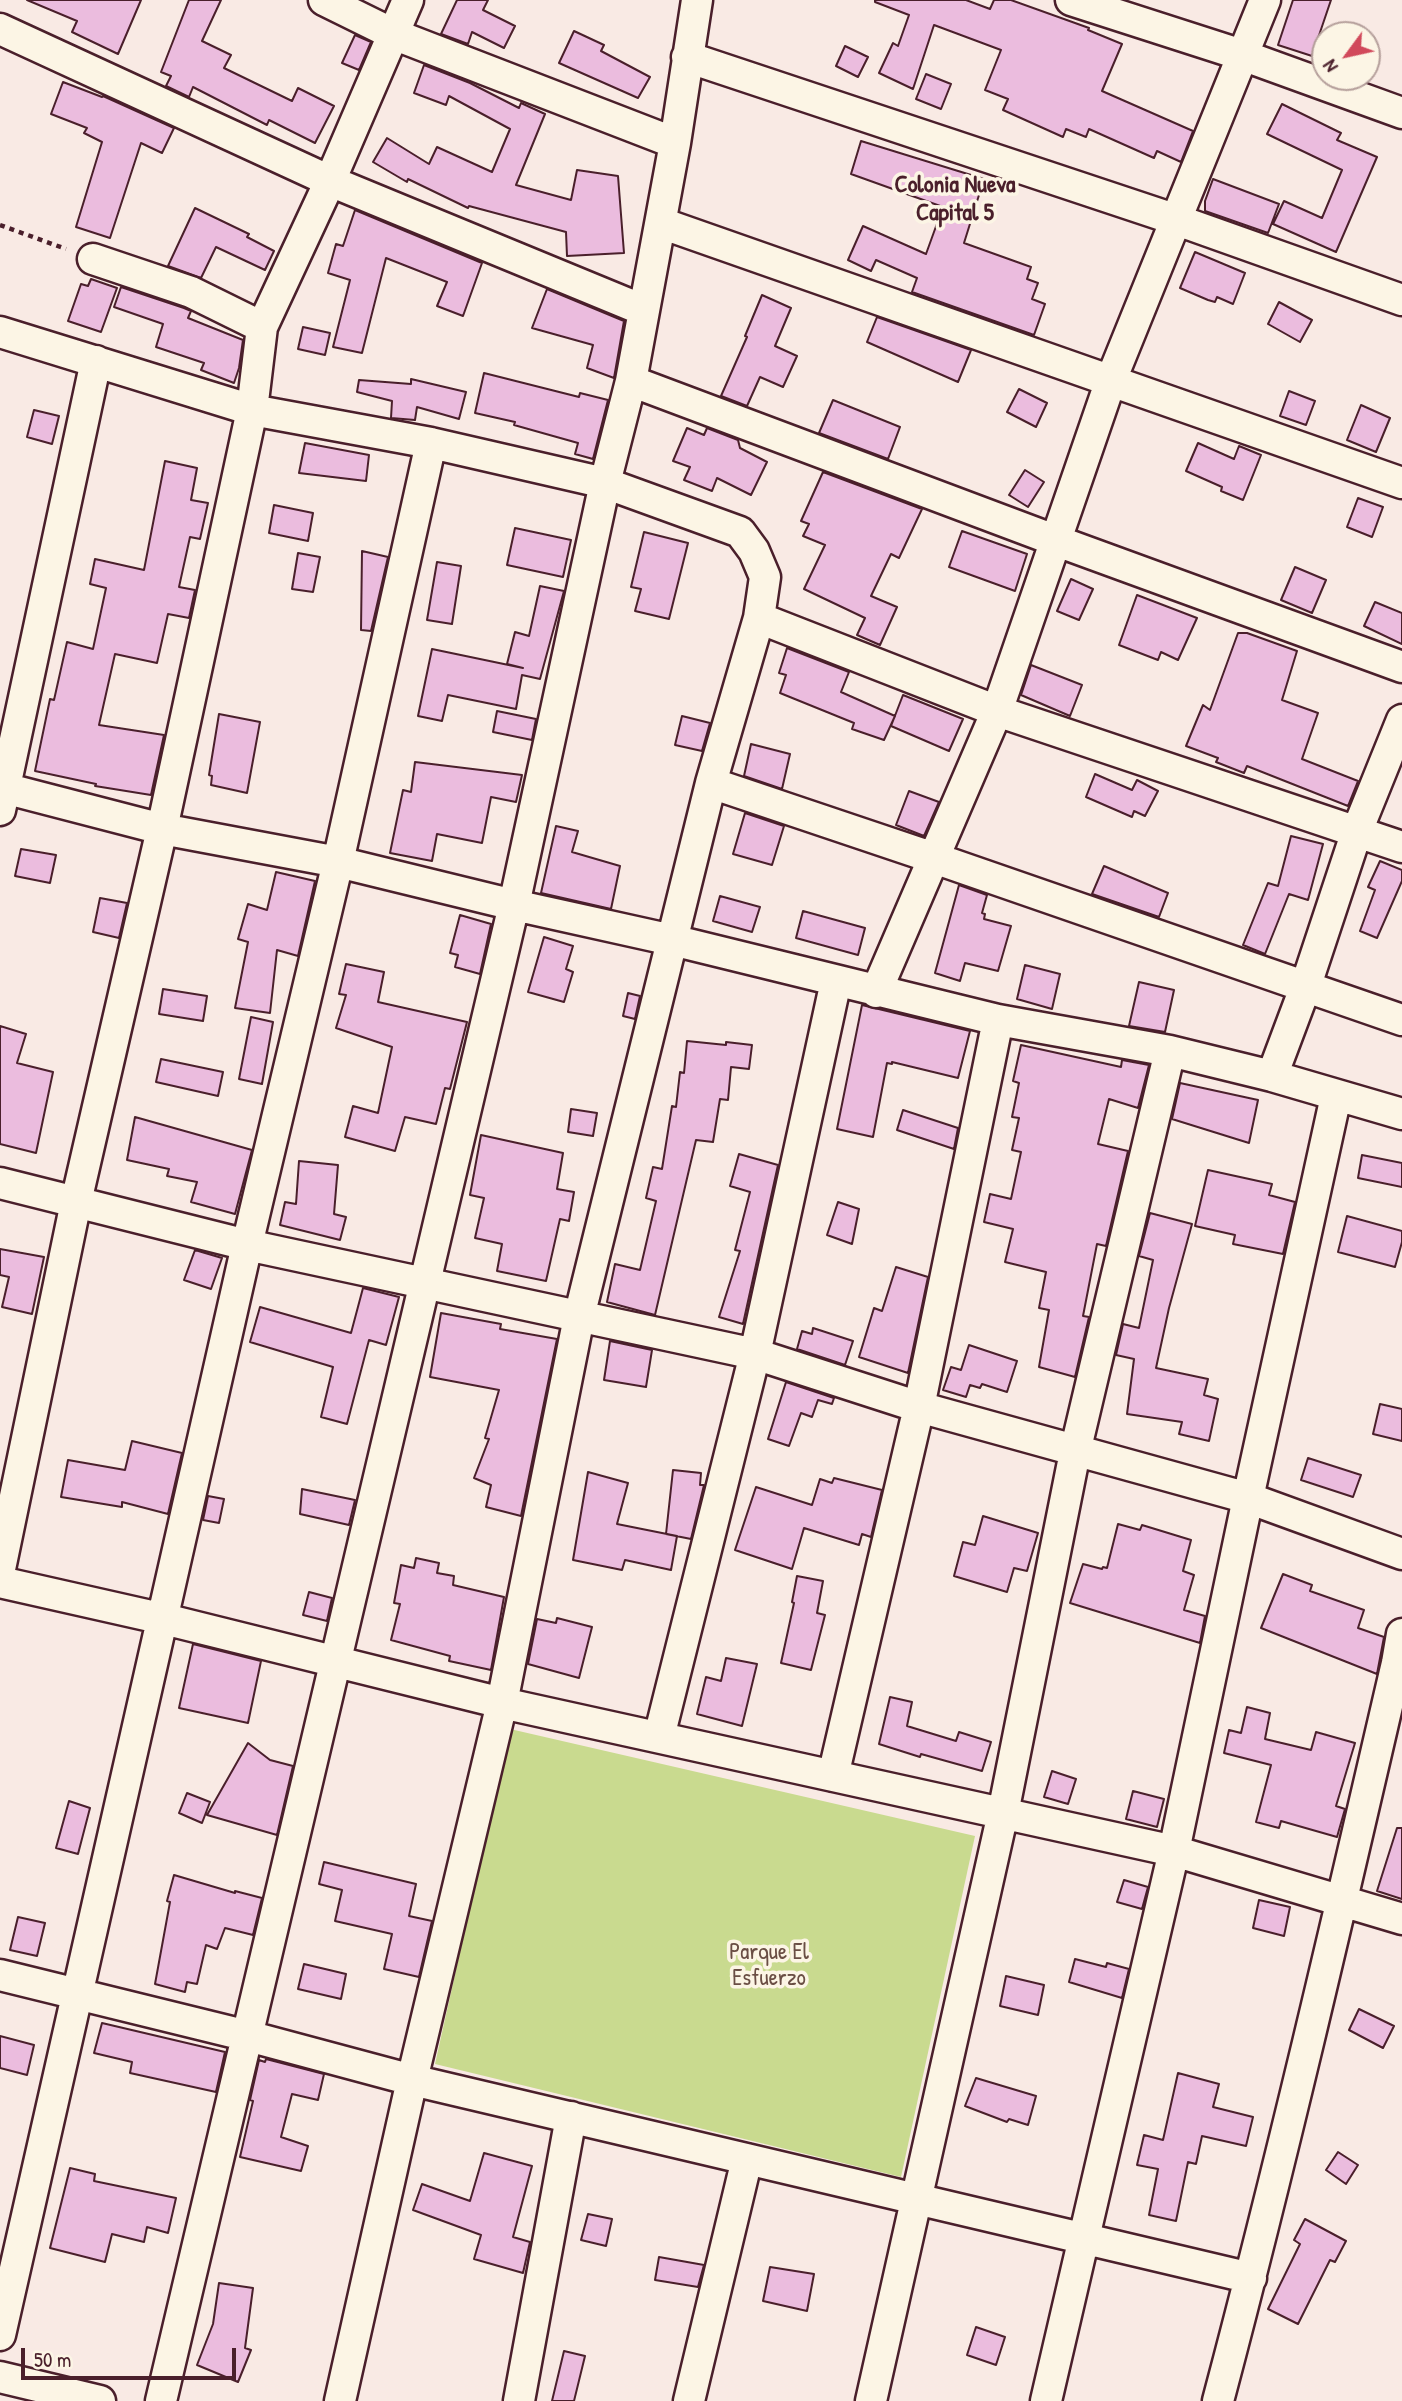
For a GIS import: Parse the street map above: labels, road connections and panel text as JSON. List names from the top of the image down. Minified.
{"districts":["Colonia Nueva Capital 5"],"parks":["Parque El Esfuerzo"],"scale_bar":"50 m","north":"bottom left"}
